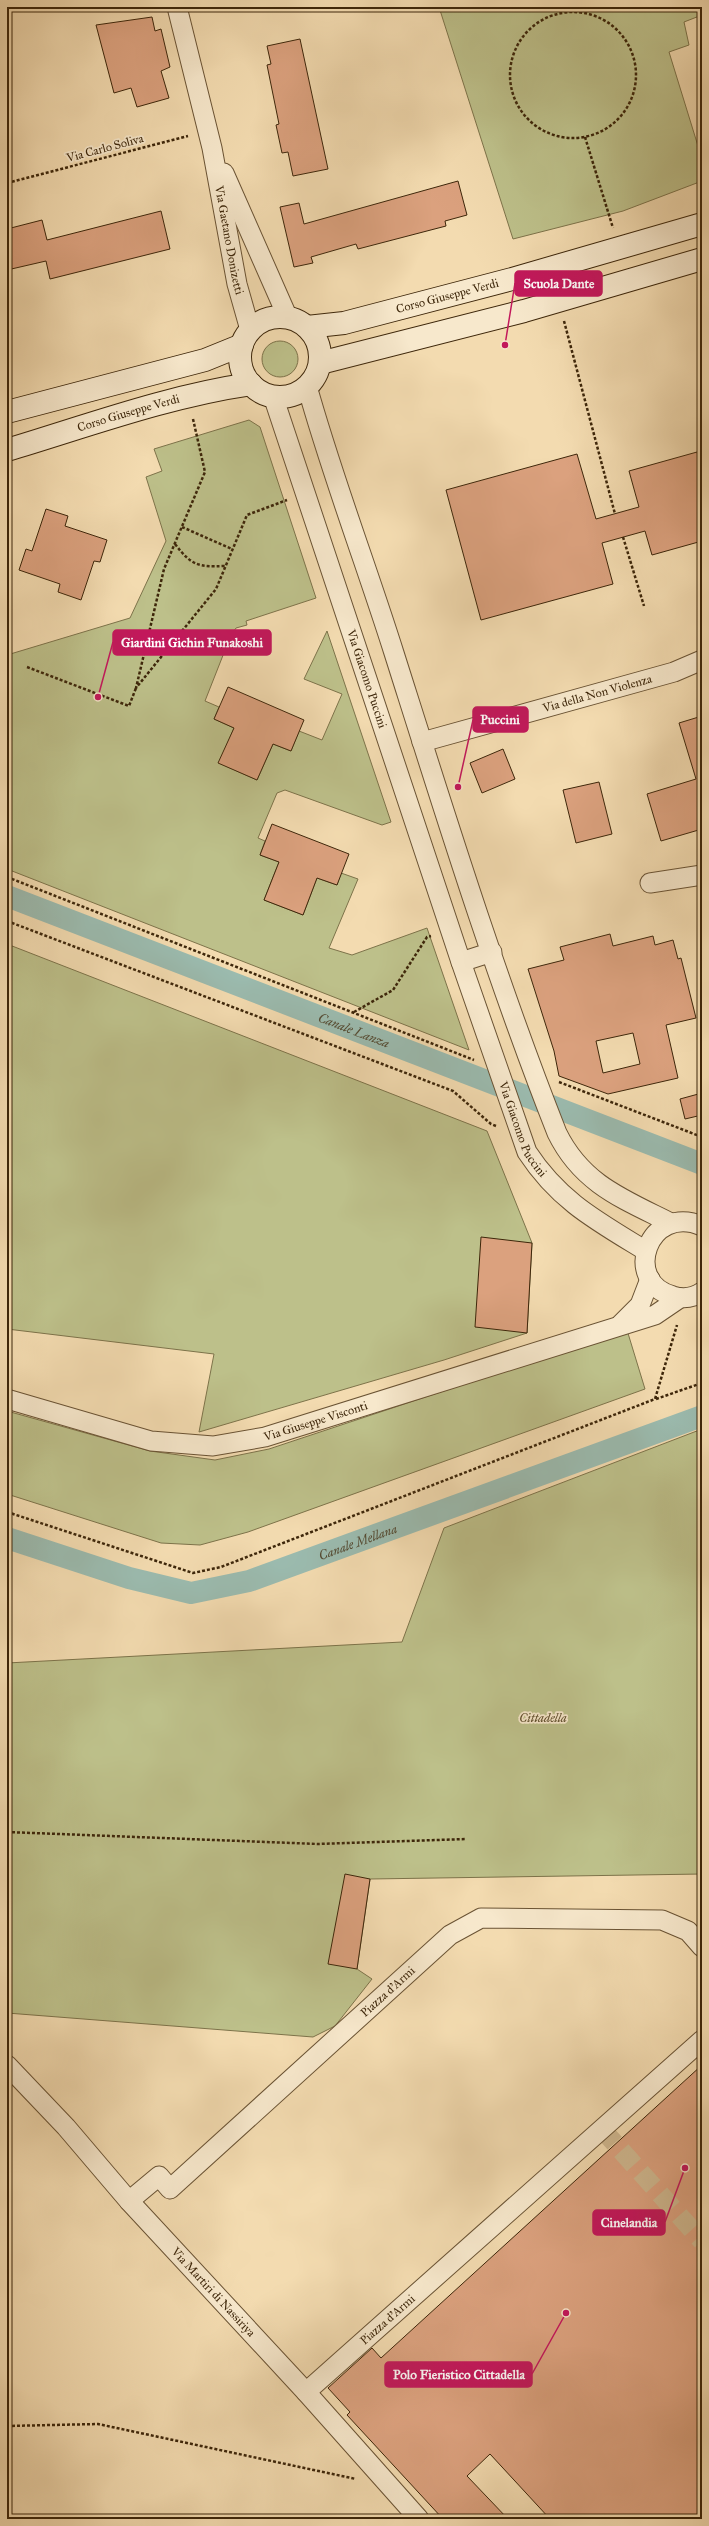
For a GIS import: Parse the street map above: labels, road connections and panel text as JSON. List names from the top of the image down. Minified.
{"streets":{"street":["Via Gaetano Donizetti","Corso Giuseppe Verdi","Via Giacomo Puccini","Via della Non Violenza","Via Giuseppe Visconti","Piazza d'Armi","Via Martiri di Nassiriya"],"path":["Via Carlo Soliva"]},"crossings":[["Via Carlo Soliva","Via Gaetano Donizetti"],["Via Gaetano Donizetti","Corso Giuseppe Verdi"],["Via Gaetano Donizetti","Via Giacomo Puccini"],["Corso Giuseppe Verdi","Via Giacomo Puccini"],["Piazza d'Armi","Via Martiri di Nassiriya"]],"water":["Canale Lanza","Canale Mellana"],"parks":["Cittadella"],"places":["Scuola Dante","Giardini Gichin Funakoshi","Puccini","Cinelandia","Polo Fieristico Cittadella"]}
